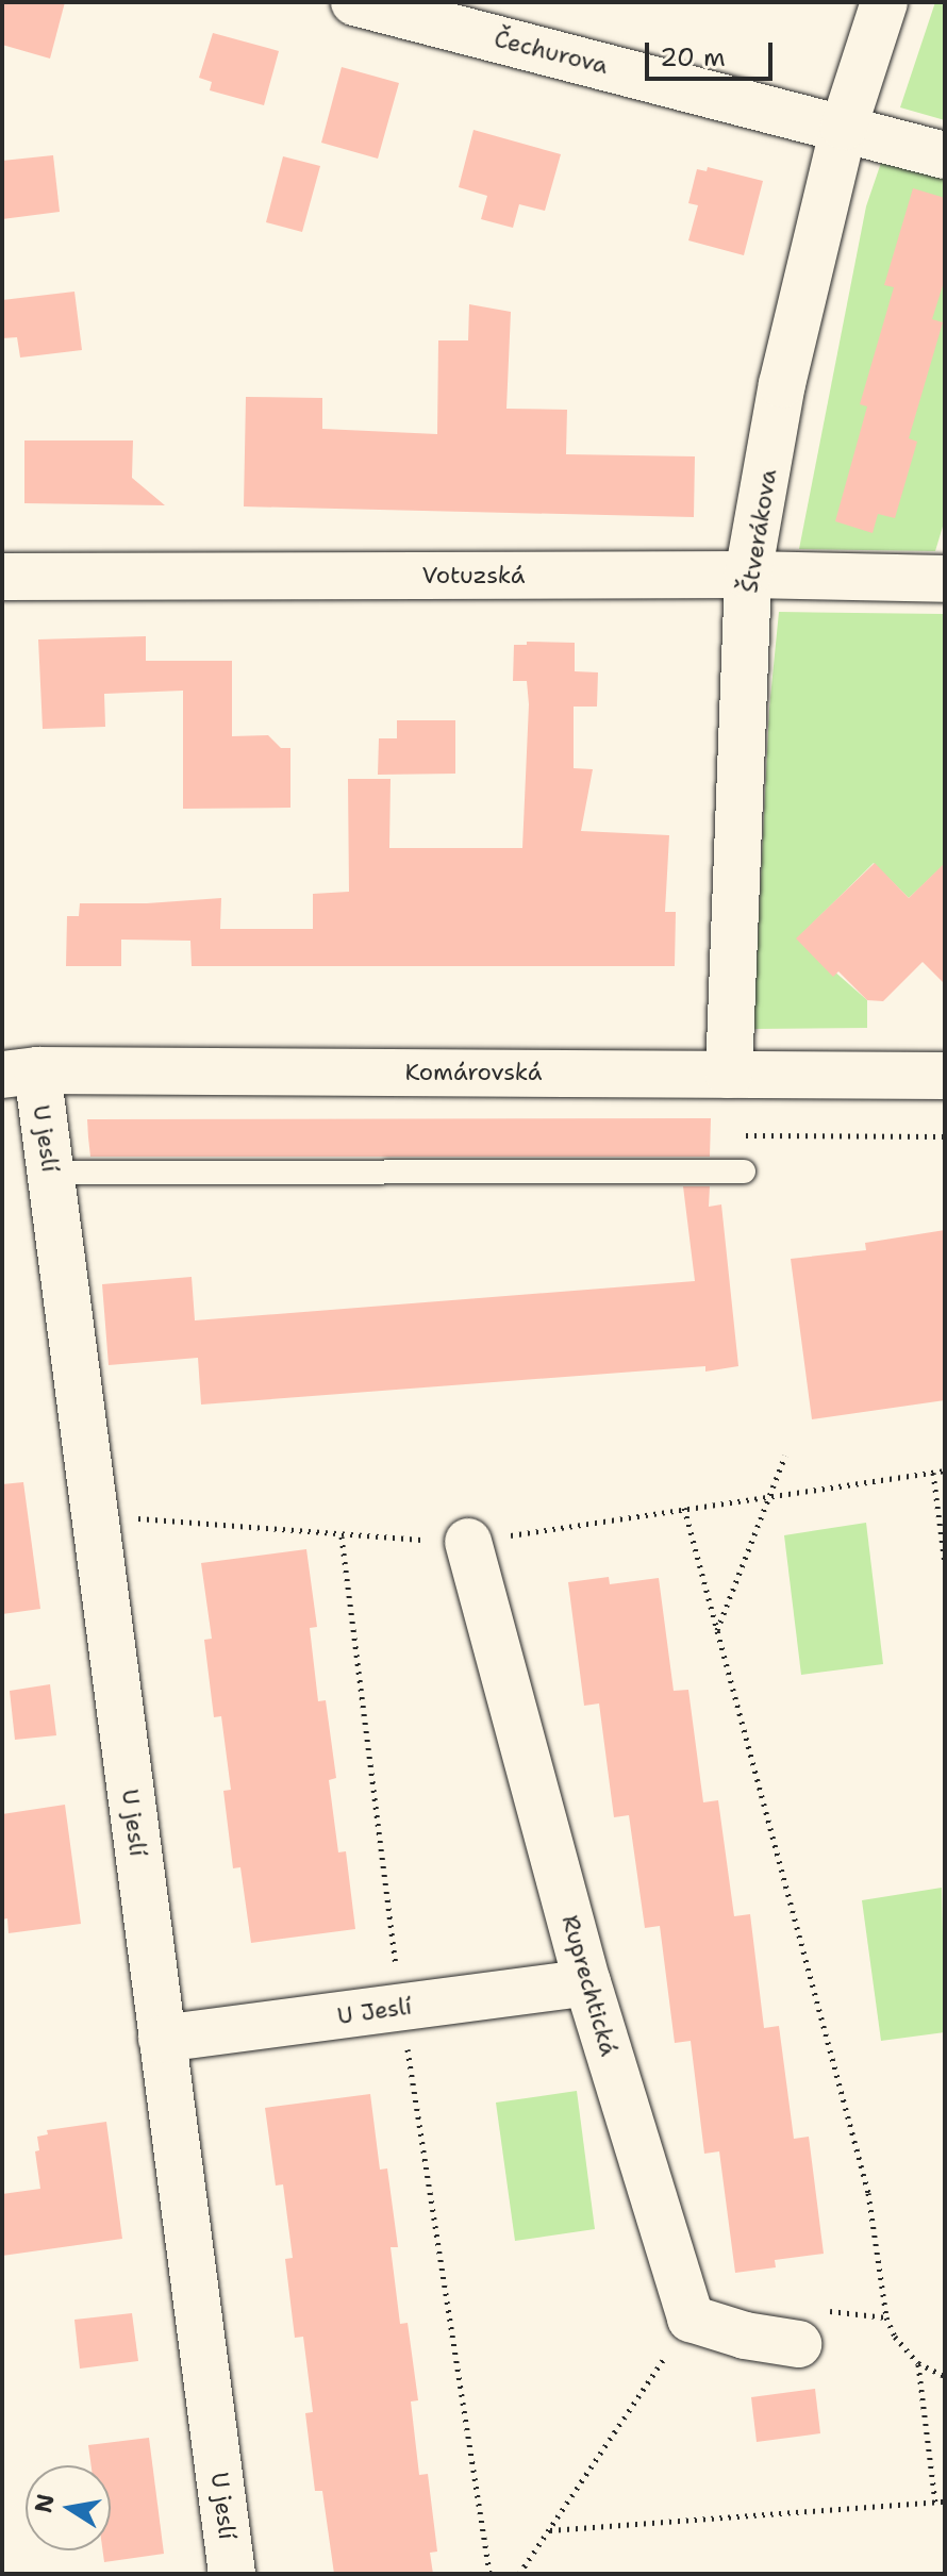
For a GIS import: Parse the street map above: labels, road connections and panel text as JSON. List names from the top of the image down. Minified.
{"streets":{"street":["Čechurova","Štverákova","Votuzská","Komárovská","U jeslí","Ruprechtická","U Jeslí"]},"crossings":[["Čechurova","Štverákova"],["Štverákova","Votuzská"],["Štverákova","Komárovská"],["Komárovská","U jeslí"],["U jeslí","U Jeslí"],["Ruprechtická","U Jeslí"]],"scale_bar":"20 m","north":"left"}
